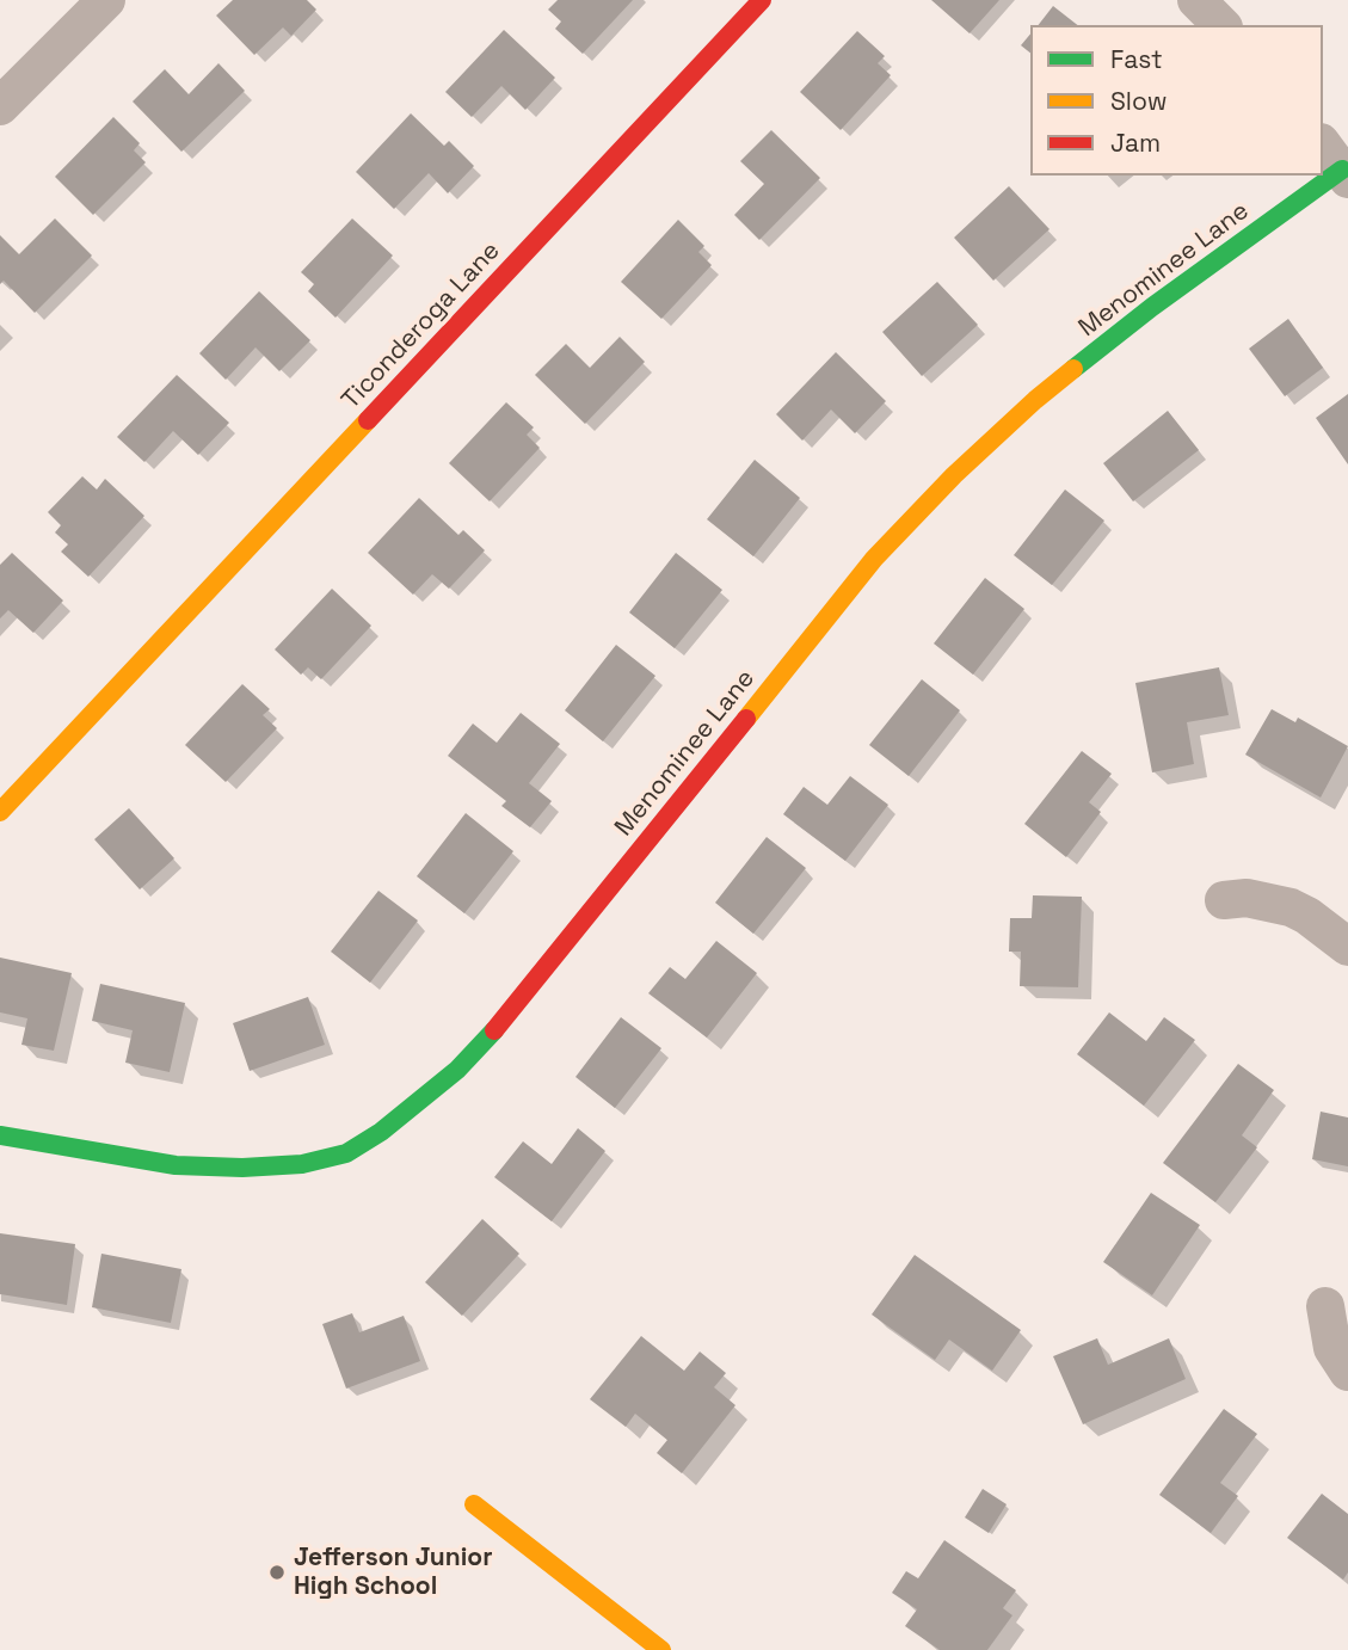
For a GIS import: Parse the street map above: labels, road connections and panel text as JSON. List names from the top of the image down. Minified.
{"streets":{"street":["Menominee Lane","Ticonderoga Lane"]},"places":["Jefferson Junior High School"],"legend":["Fast","Slow","Jam"]}
